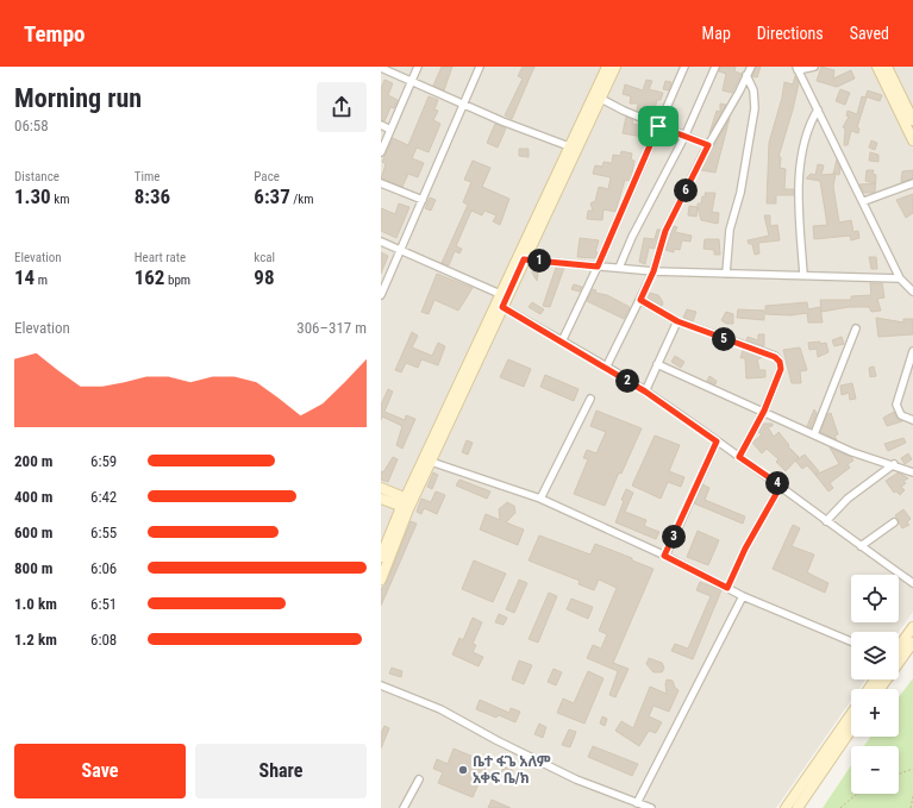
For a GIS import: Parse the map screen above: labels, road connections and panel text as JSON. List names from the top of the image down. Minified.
{"places":["ቤተ ፋጌ አለም አቀፍ ቤ/ክ"],"page":{"header":"Tempo","nav":["Map","Directions","Saved"],"heading":["Morning run","06:58"],"stats":[["Distance","1.30 km"],["Time","8:36"],["Pace","6:37 /km"],["Elevation","14 m"],["Heart rate","162 bpm"],["kcal","98"]],"pins":["6","1","5","2","4","3"],"chart":["Elevation","306–317 m"],"list":[{"name":"200 m","note":"6:59"},{"name":"400 m","note":"6:42"},{"name":"600 m","note":"6:55"},{"name":"800 m","note":"6:06"},{"name":"1.0 km","note":"6:51"},{"name":"1.2 km","note":"6:08"}],"map_buttons":["+","−"],"buttons":["Save","Share"]}}
